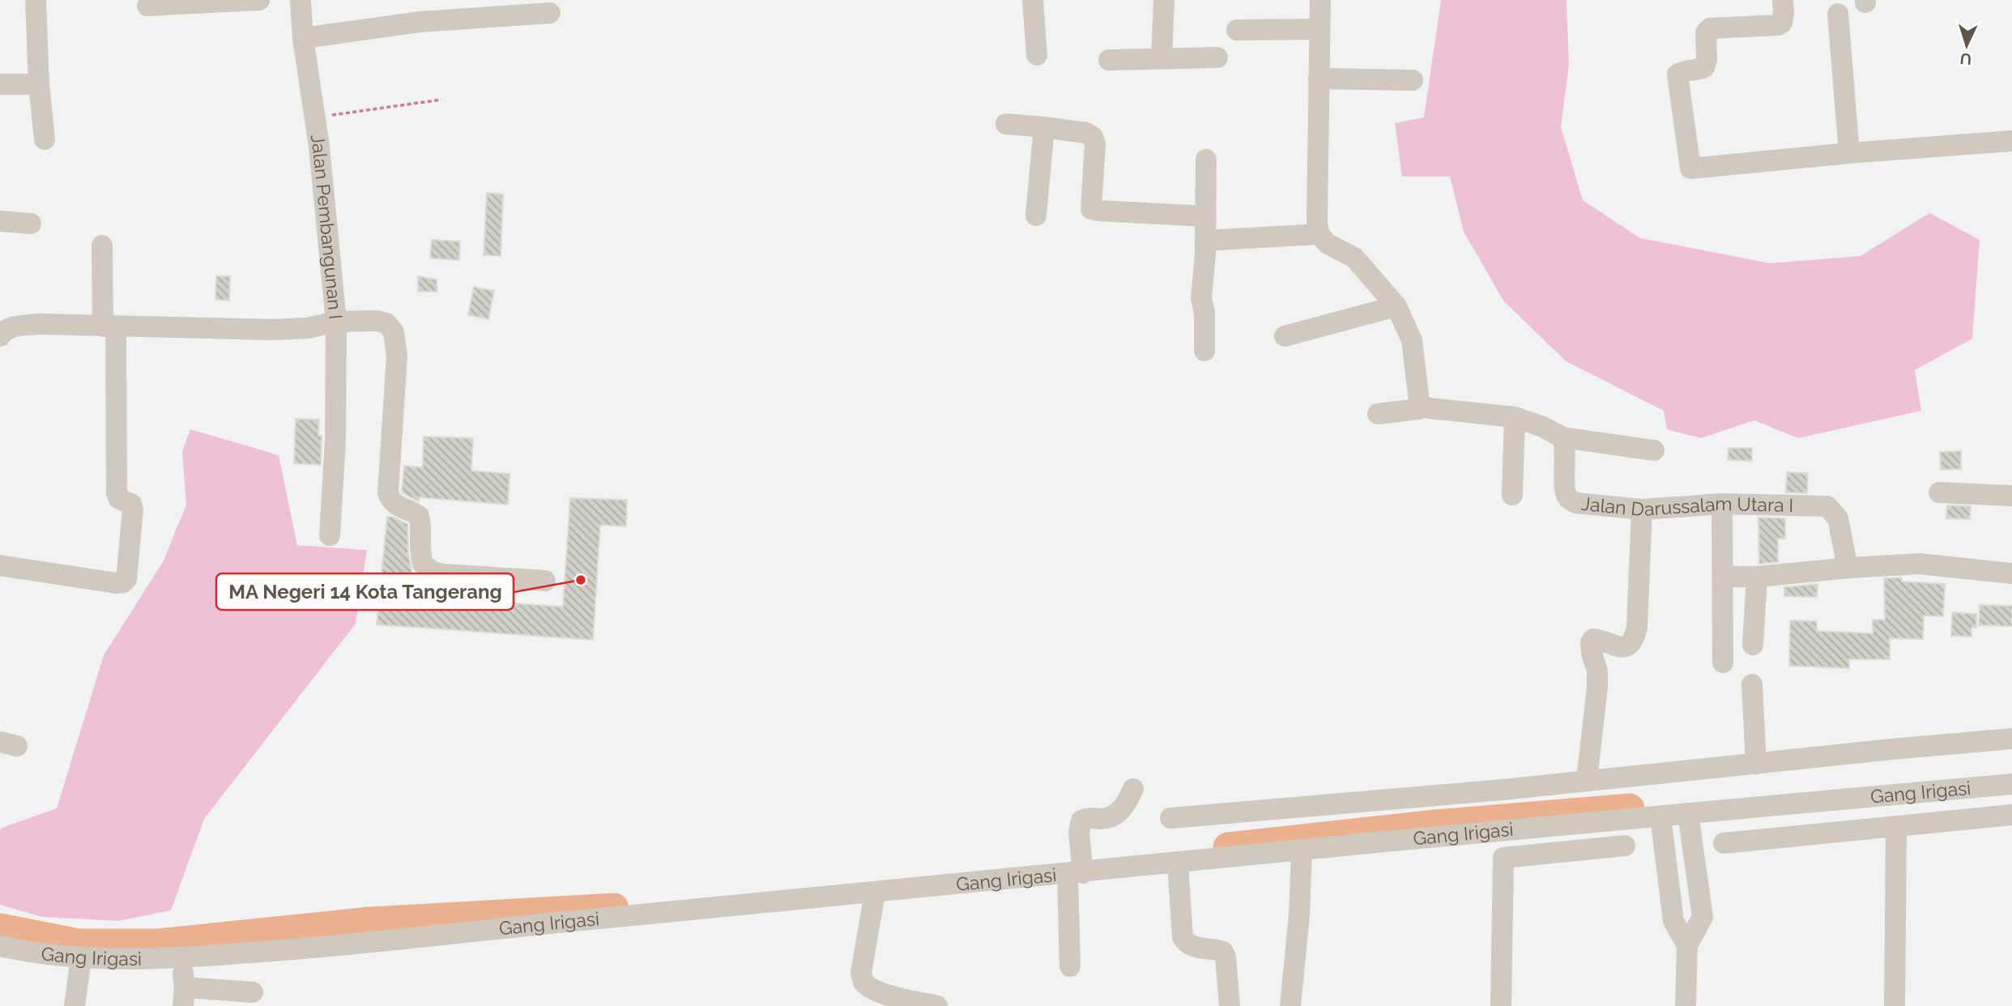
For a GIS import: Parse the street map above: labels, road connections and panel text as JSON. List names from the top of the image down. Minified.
{"streets":{"street":["Jalan Pembangunan I","Jalan Darussalam Utara I","Gang Irigasi"]},"places":["MA Negeri 14 Kota Tangerang"],"north":"bottom"}
